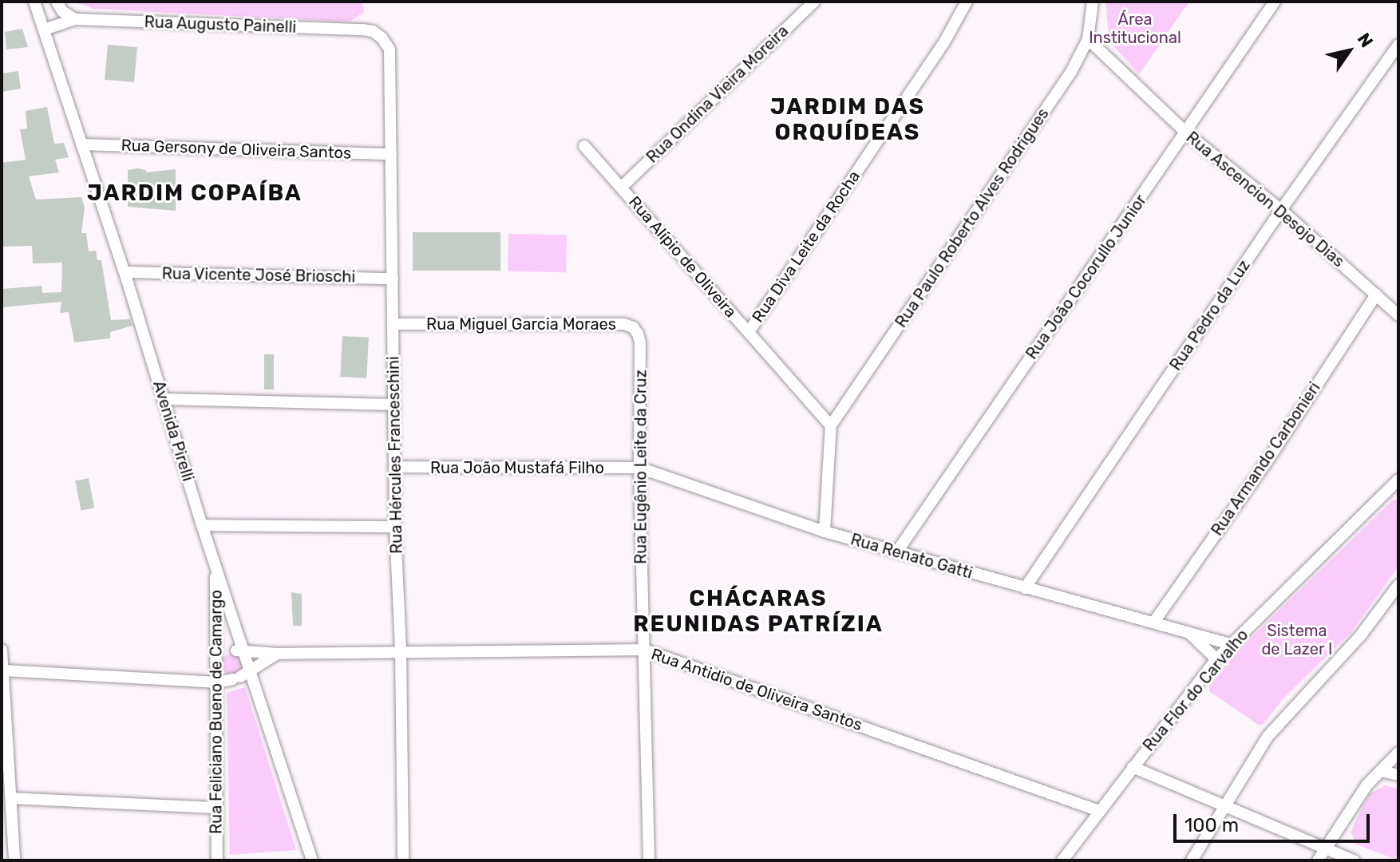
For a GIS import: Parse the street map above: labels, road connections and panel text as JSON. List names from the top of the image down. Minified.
{"streets":{"street":["Rua Augusto Painelli","Rua Ondina Vieira Moreira","Rua Gersony de Oliveira Santos","Rua Ascencion Desojo Dias","Rua Paulo Roberto Alves Rodrigues","Rua Diva Leite da Rocha","Rua Alípio de Oliveira","Rua Vicente José Brioschi","Rua João Cocorullo Junior","Rua Pedro da Luz","Rua Miguel Garcia Moraes","Avenida Pirelli","Rua Hércules Franceschini","Rua Armando Carbonieri","Rua Eugênio Leite da Cruz","Rua João Mustafá Filho","Rua Renato Gatti","Rua Antidio de Oliveira Santos","Rua Flor do Carvalho","Rua Feliciano Bueno de Camargo"]},"crossings":[["Rua Augusto Painelli","Avenida Pirelli"],["Rua Augusto Painelli","Rua Hércules Franceschini"],["Rua Ondina Vieira Moreira","Rua Alípio de Oliveira"],["Rua Gersony de Oliveira Santos","Avenida Pirelli"],["Rua Gersony de Oliveira Santos","Rua Hércules Franceschini"],["Rua Ascencion Desojo Dias","Rua Paulo Roberto Alves Rodrigues"],["Rua Ascencion Desojo Dias","Rua João Cocorullo Junior"],["Rua Ascencion Desojo Dias","Rua Pedro da Luz"],["Rua Ascencion Desojo Dias","Rua Armando Carbonieri"],["Rua Paulo Roberto Alves Rodrigues","Rua Alípio de Oliveira"],["Rua Diva Leite da Rocha","Rua Alípio de Oliveira"],["Rua Vicente José Brioschi","Avenida Pirelli"],["Rua Vicente José Brioschi","Rua Hércules Franceschini"],["Rua João Cocorullo Junior","Rua Renato Gatti"],["Rua Pedro da Luz","Rua Renato Gatti"],["Rua Miguel Garcia Moraes","Rua Hércules Franceschini"],["Rua Miguel Garcia Moraes","Rua Eugênio Leite da Cruz"],["Avenida Pirelli","Rua Antidio de Oliveira Santos"],["Avenida Pirelli","Rua Feliciano Bueno de Camargo"],["Rua Hércules Franceschini","Rua João Mustafá Filho"],["Rua Hércules Franceschini","Rua Antidio de Oliveira Santos"],["Rua Armando Carbonieri","Rua Renato Gatti"],["Rua Eugênio Leite da Cruz","Rua João Mustafá Filho"],["Rua Eugênio Leite da Cruz","Rua Renato Gatti"],["Rua Eugênio Leite da Cruz","Rua Antidio de Oliveira Santos"],["Rua João Mustafá Filho","Rua Renato Gatti"],["Rua Renato Gatti","Rua Flor do Carvalho"],["Rua Antidio de Oliveira Santos","Rua Flor do Carvalho"]],"districts":["JARDIM DAS ORQUÍDEAS","JARDIM COPAÍBA","CHÁCARAS REUNIDAS PATRÍZIA"],"parks":["Área Institucional","Sistema de Lazer I"],"scale_bar":"100 m","north":"top right"}
